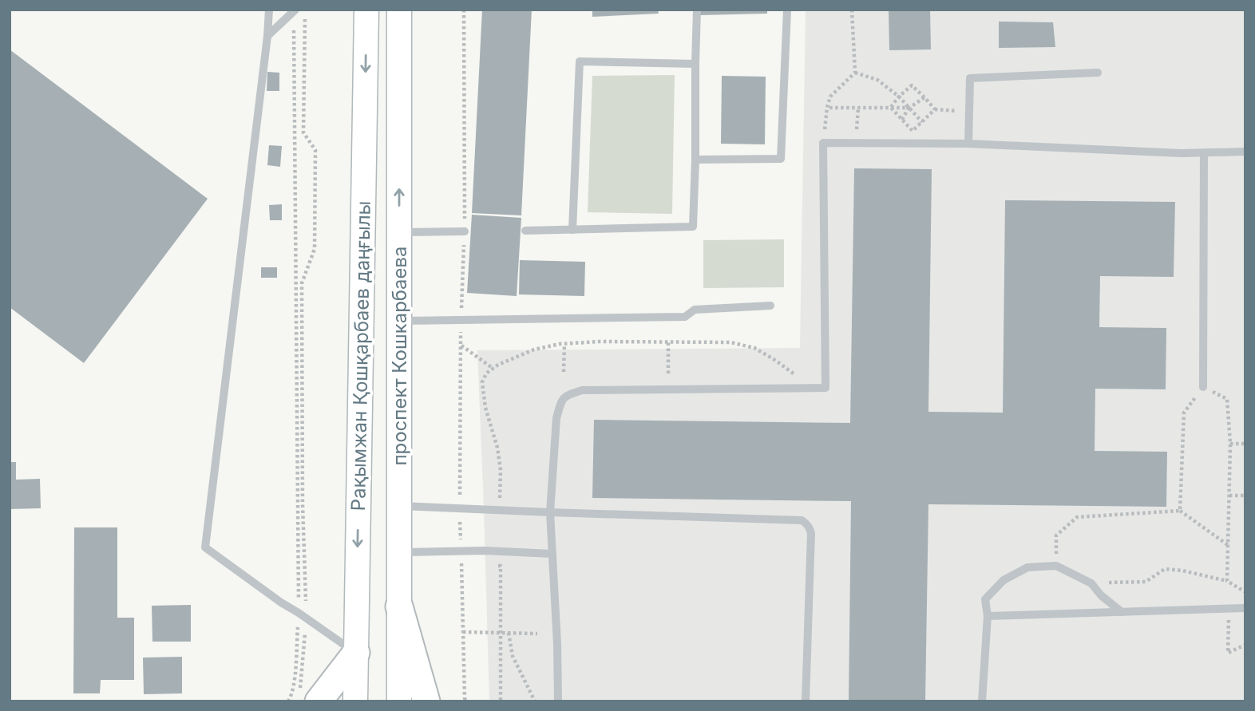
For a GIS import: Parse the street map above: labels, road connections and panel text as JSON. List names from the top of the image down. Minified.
{"streets":{"main road":["Рақымжан Қошқарбаев даңғылы","проспект Кошкарбаева"]},"one_way":["Рақымжан Қошқарбаев даңғылы"]}
